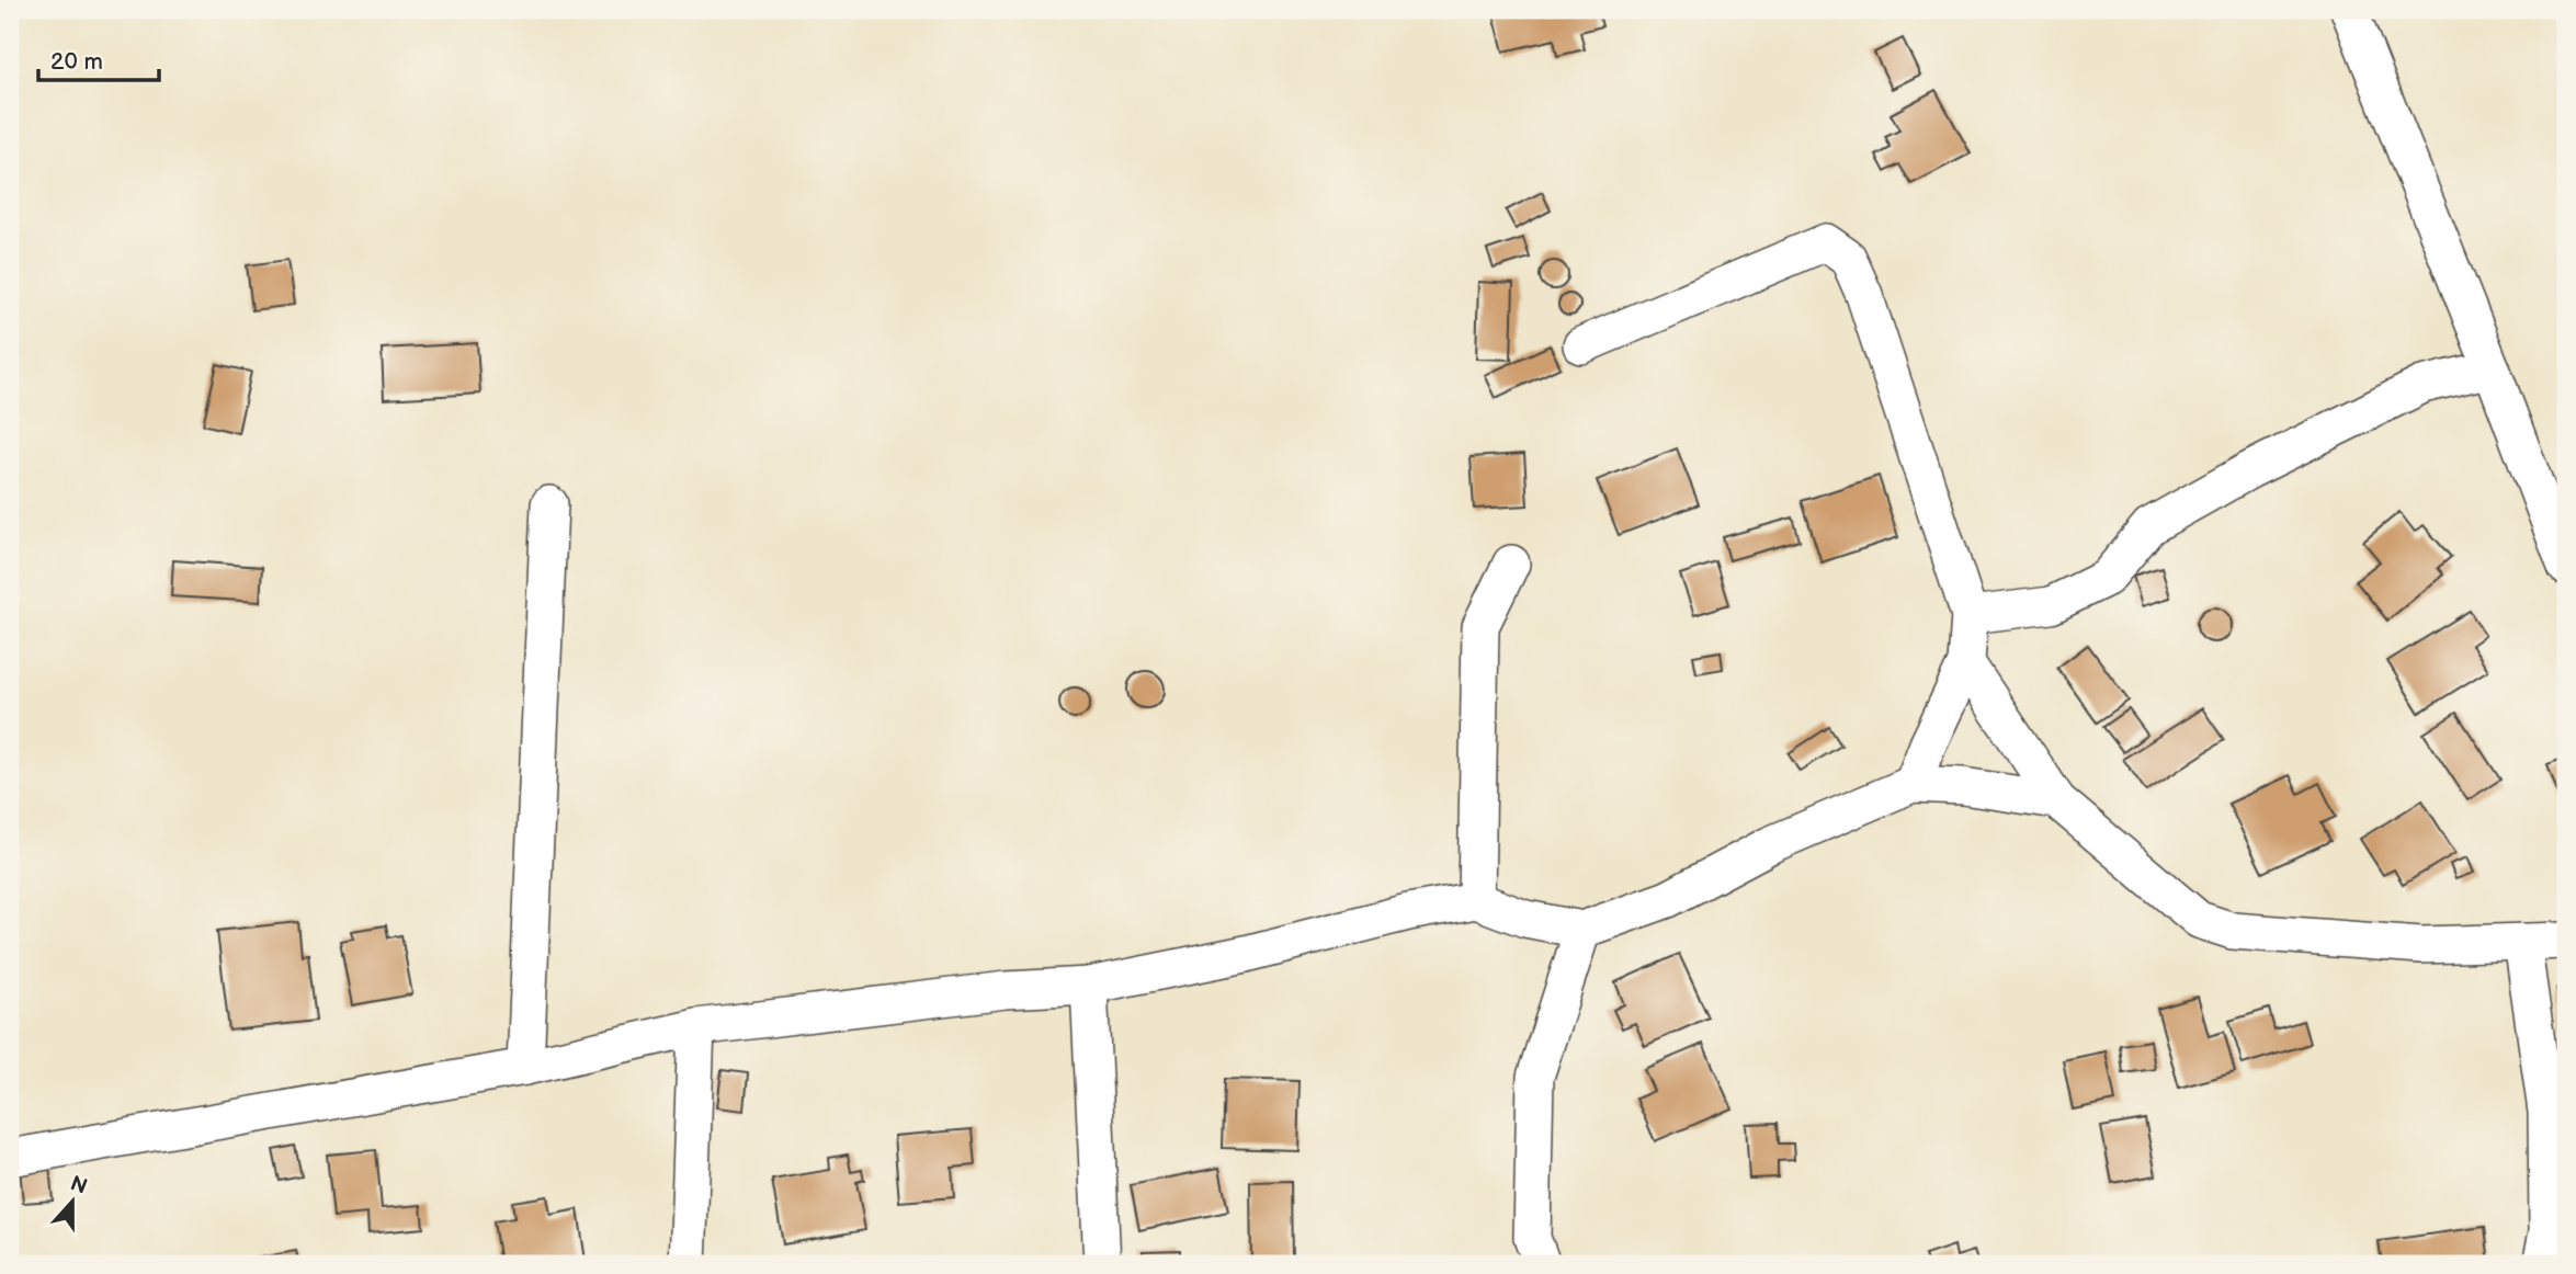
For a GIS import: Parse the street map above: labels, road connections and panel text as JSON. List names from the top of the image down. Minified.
{"scale_bar":"20 m","north":"top"}
